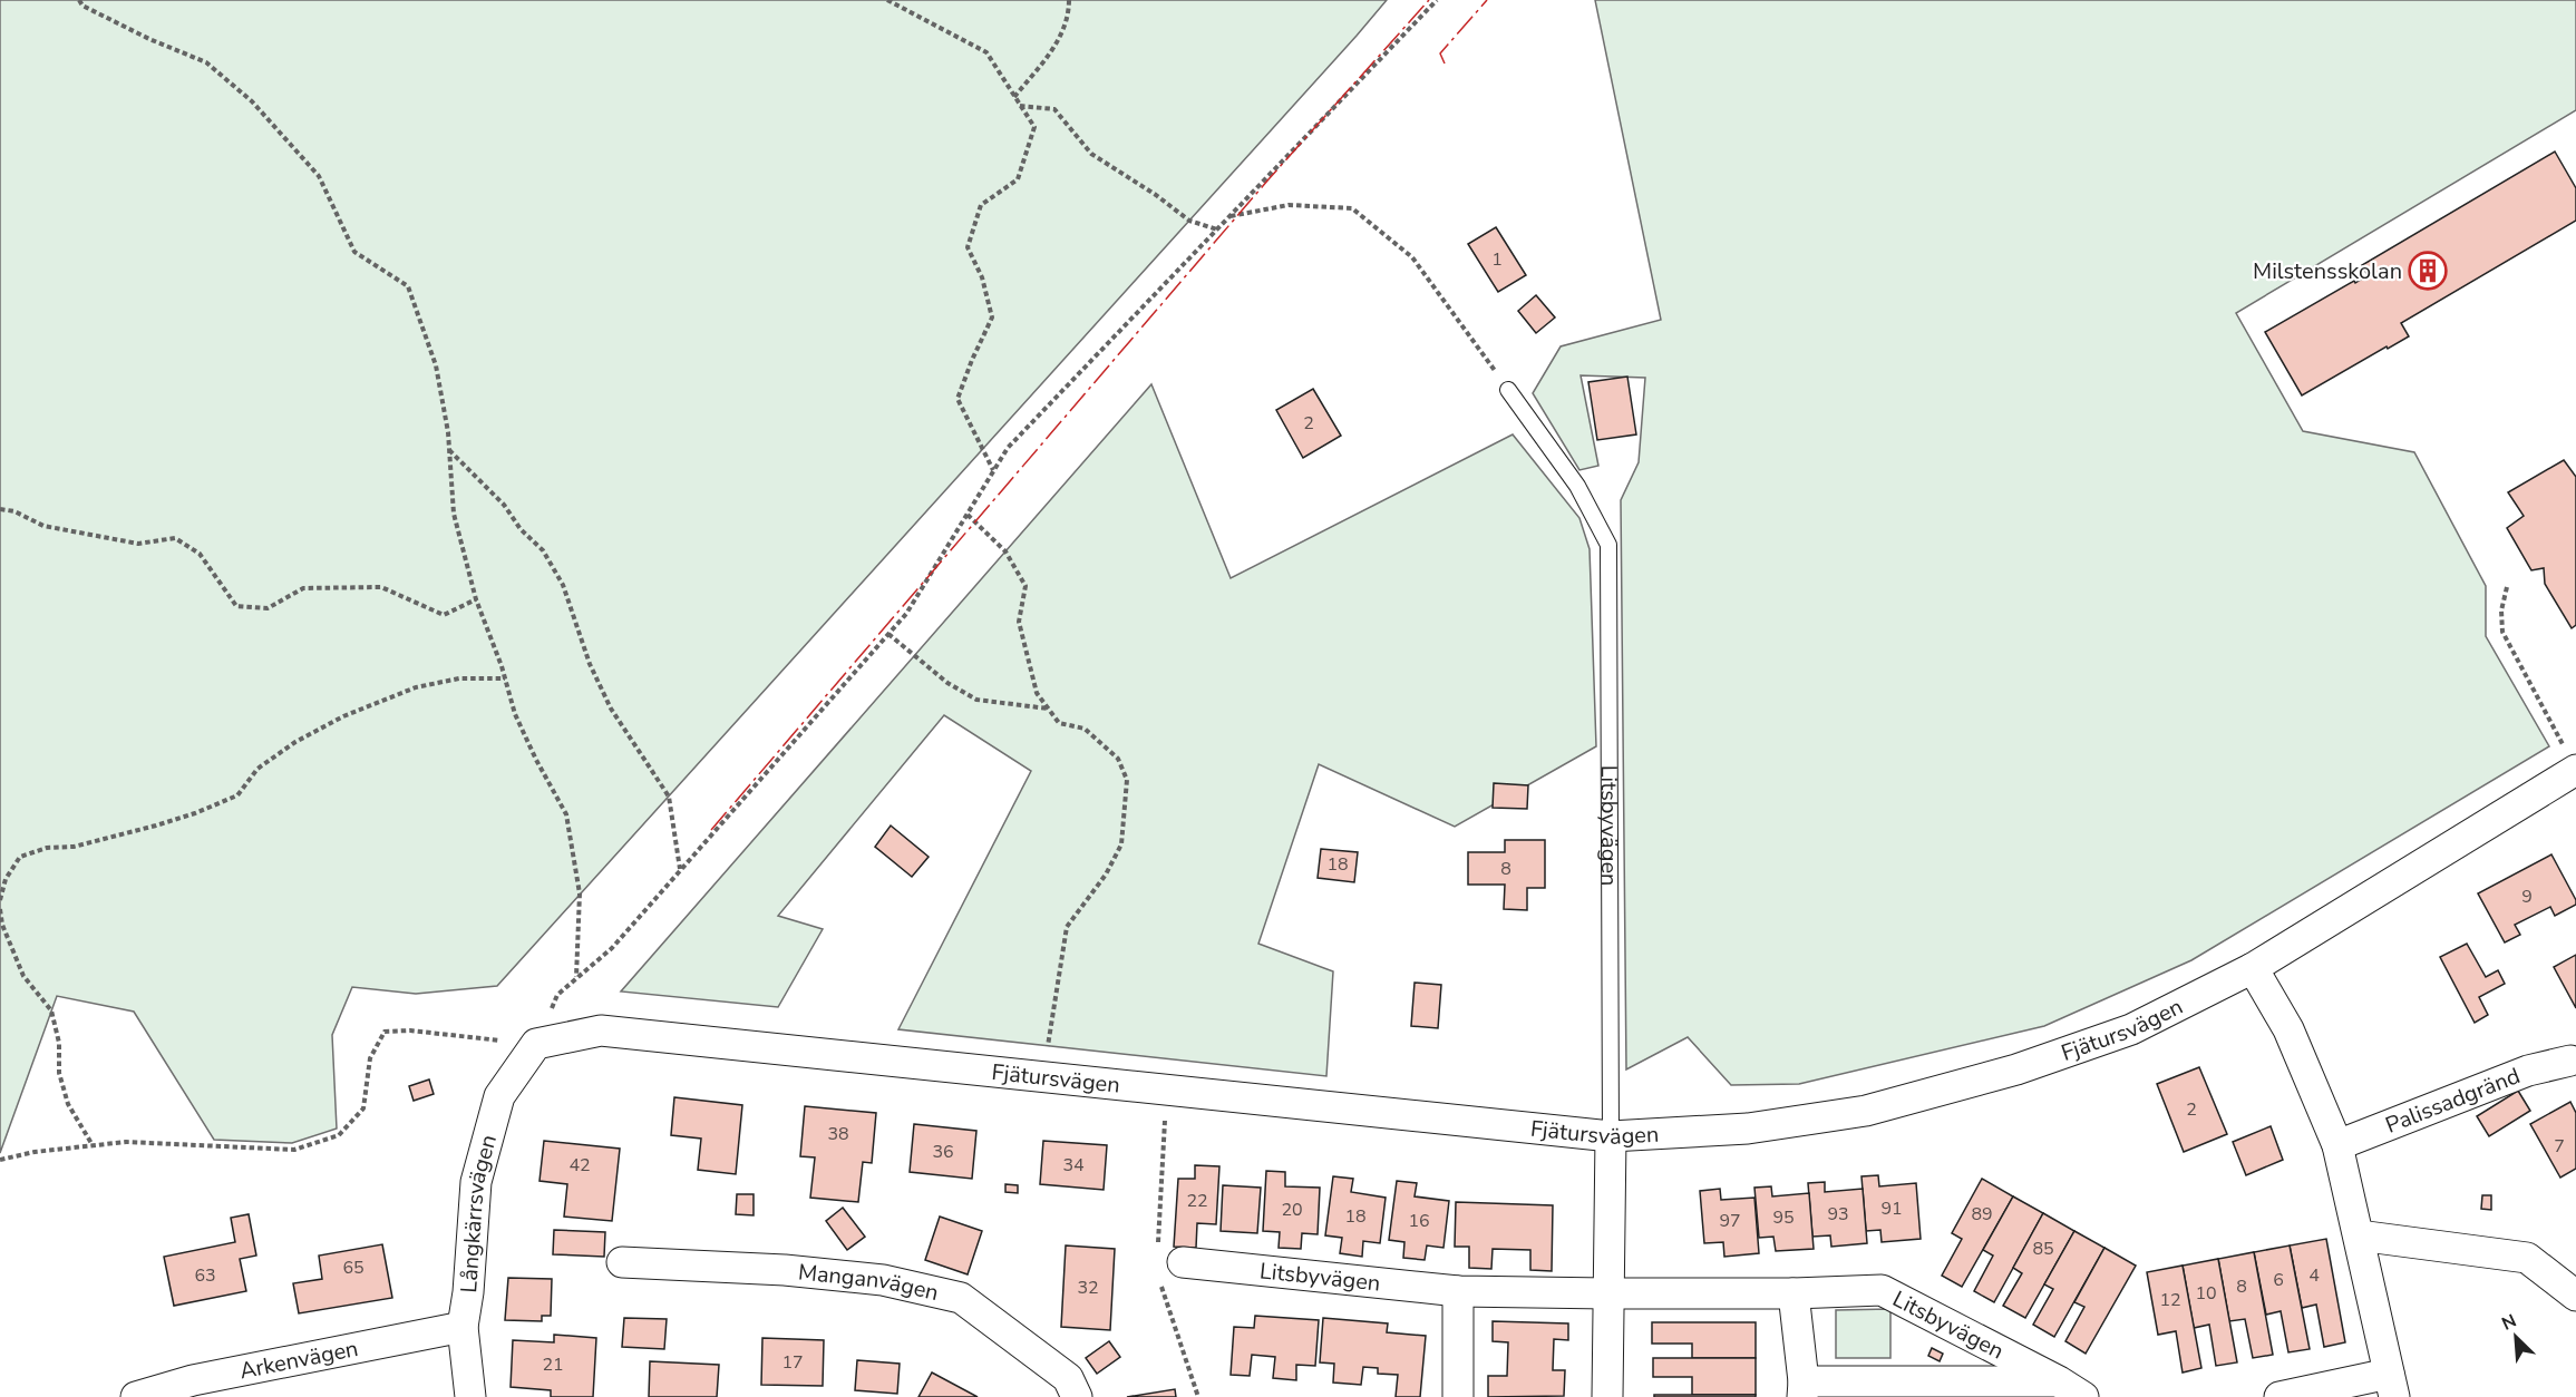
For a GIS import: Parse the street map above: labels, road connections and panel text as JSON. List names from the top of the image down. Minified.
{"streets":{"street":["Litsbyvägen","Fjätursvägen","Palissadgränd","Långkärrsvägen","Manganvägen","Arkenvägen"]},"crossings":[["Litsbyvägen","Fjätursvägen"],["Fjätursvägen","Långkärrsvägen"],["Långkärrsvägen","Arkenvägen"]],"places":{"building":["Milstensskolan"]},"house_numbers":["1","2","18","8","9","2","38","7","36","42","34","22","91","20","93","89","18","95","16","97","85","65","63","4","6","8","32","10","12","17","21"],"north":"top left"}
